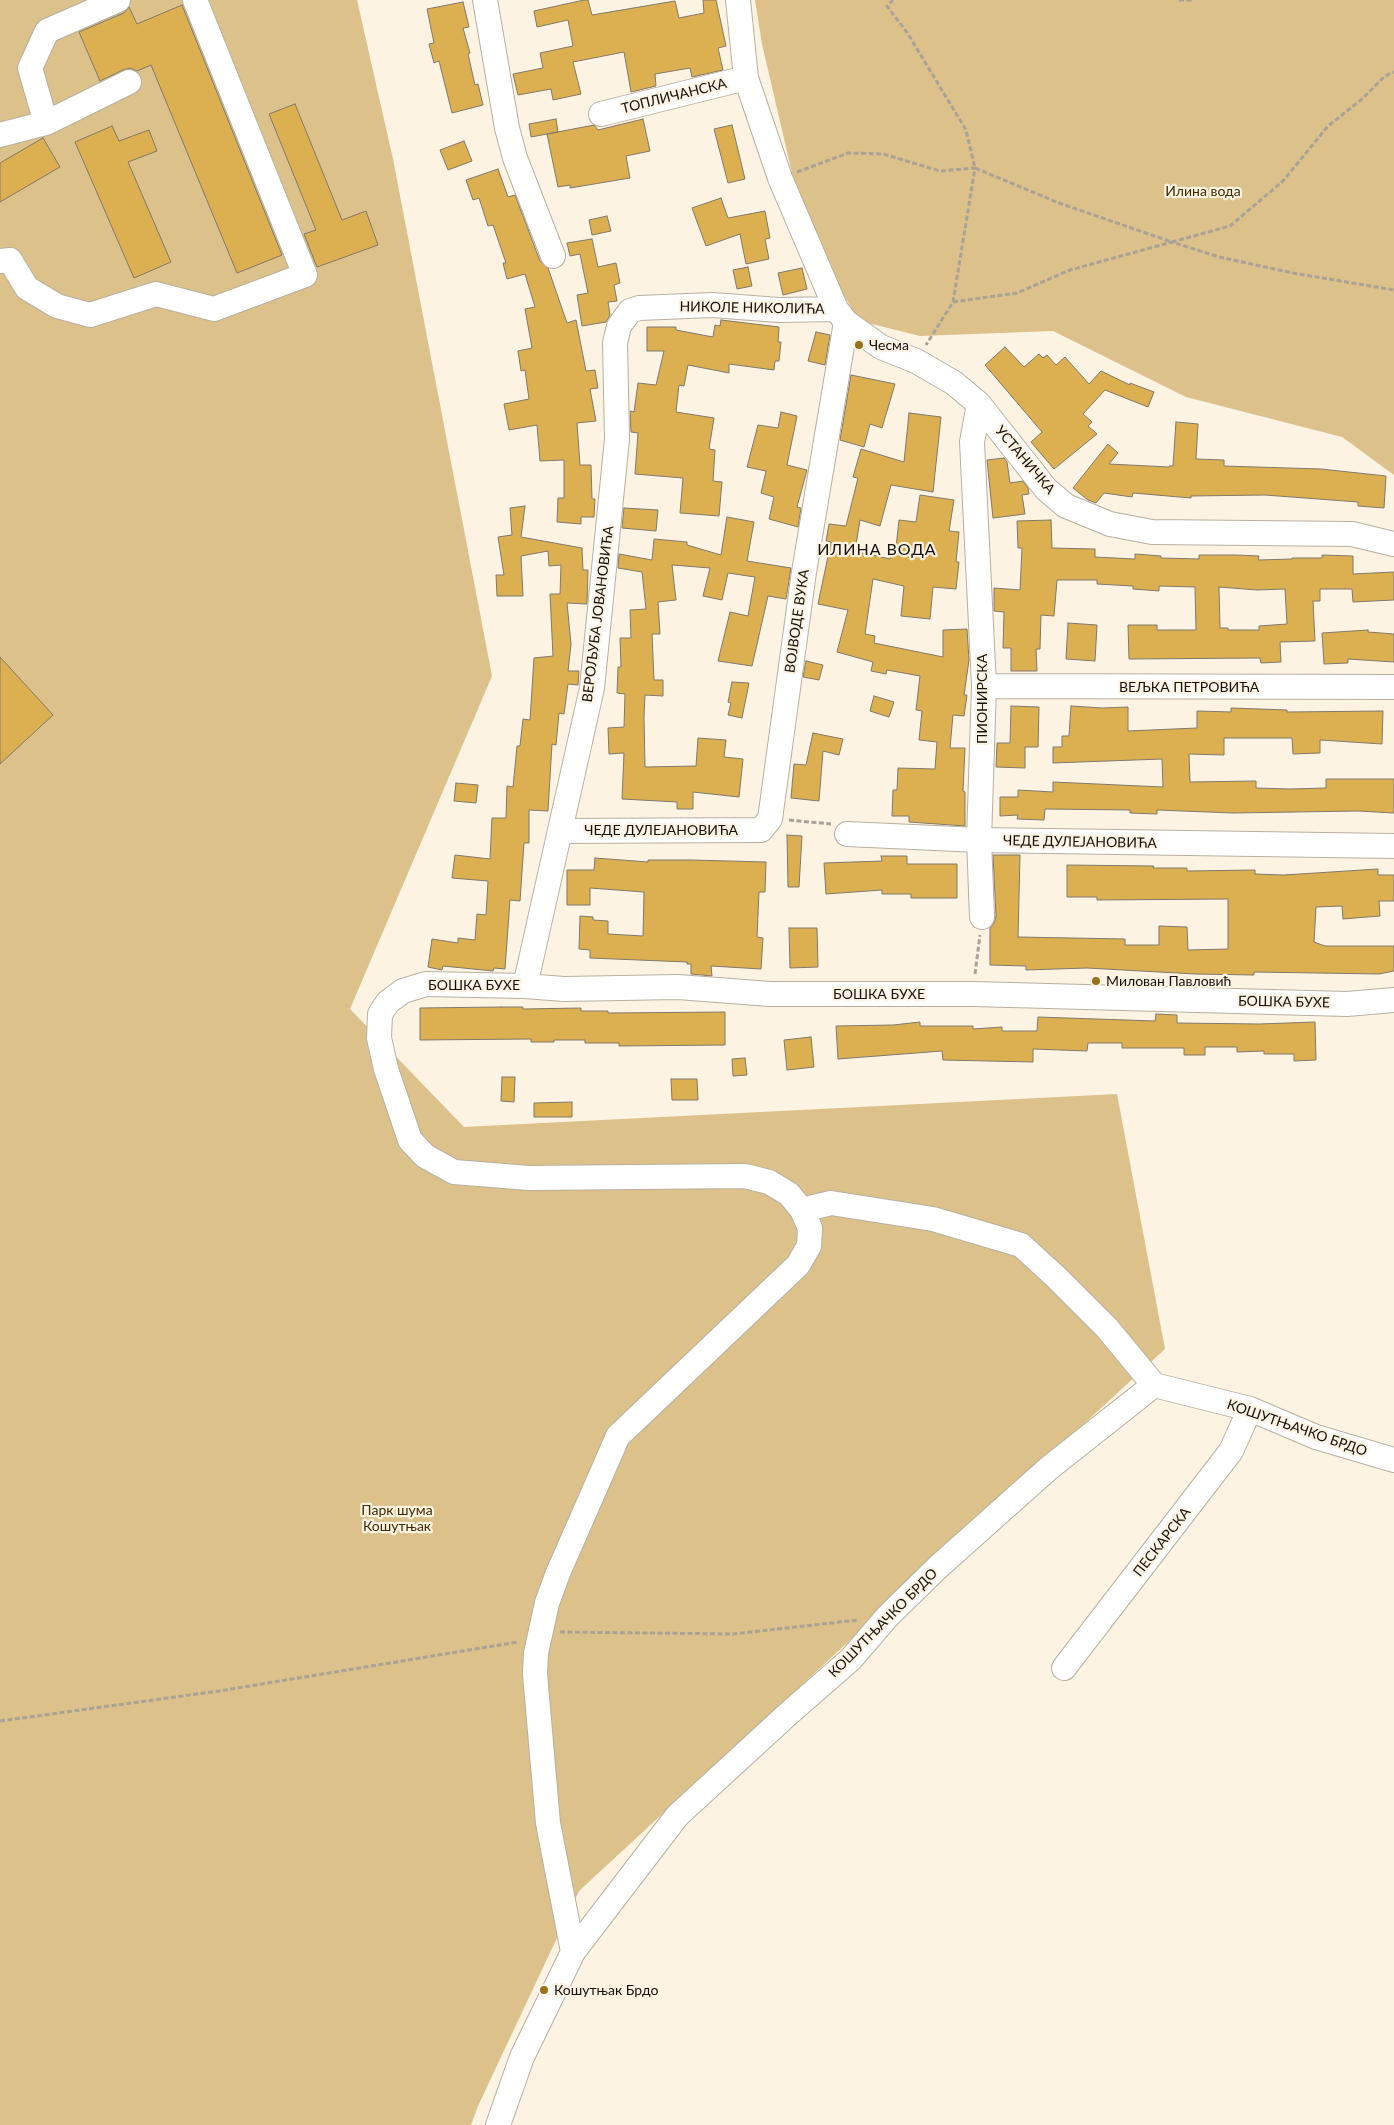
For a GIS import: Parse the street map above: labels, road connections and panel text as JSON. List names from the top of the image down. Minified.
{"streets":{"street":["ТОПЛИЧАНСКА","НИКОЛЕ НИКОЛИЋА","УСТАНИЧКА","ВЕРОЉУБА ЈОВАНОВИЋА","ВОЈВОДЕ ВУКА","ВЕЉКА ПЕТРОВИЋА","ПИОНИРСКА","ЧЕДЕ ДУЛЕЈАНОВИЋА","БОШКА БУХЕ","КОШУТЊАЧКО БРДО","ПЕСКАРСКА"]},"crossings":[["НИКОЛЕ НИКОЛИЋА","УСТАНИЧКА"],["НИКОЛЕ НИКОЛИЋА","ВЕРОЉУБА ЈОВАНОВИЋА"],["НИКОЛЕ НИКОЛИЋА","ВОЈВОДЕ ВУКА"],["УСТАНИЧКА","ВОЈВОДЕ ВУКА"],["УСТАНИЧКА","ПИОНИРСКА"],["ВЕРОЉУБА ЈОВАНОВИЋА","ЧЕДЕ ДУЛЕЈАНОВИЋА"],["ВЕРОЉУБА ЈОВАНОВИЋА","БОШКА БУХЕ"],["ВОЈВОДЕ ВУКА","ЧЕДЕ ДУЛЕЈАНОВИЋА"],["ВЕЉКА ПЕТРОВИЋА","ПИОНИРСКА"],["ПИОНИРСКА","ЧЕДЕ ДУЛЕЈАНОВИЋА"],["КОШУТЊАЧКО БРДО","ПЕСКАРСКА"]],"districts":["ИЛИНА ВОДА"],"parks":["Илина вода","Парк шума Кошутњак"],"places":["Чесма","Милован Павловић","Кошутњак Брдо"]}
